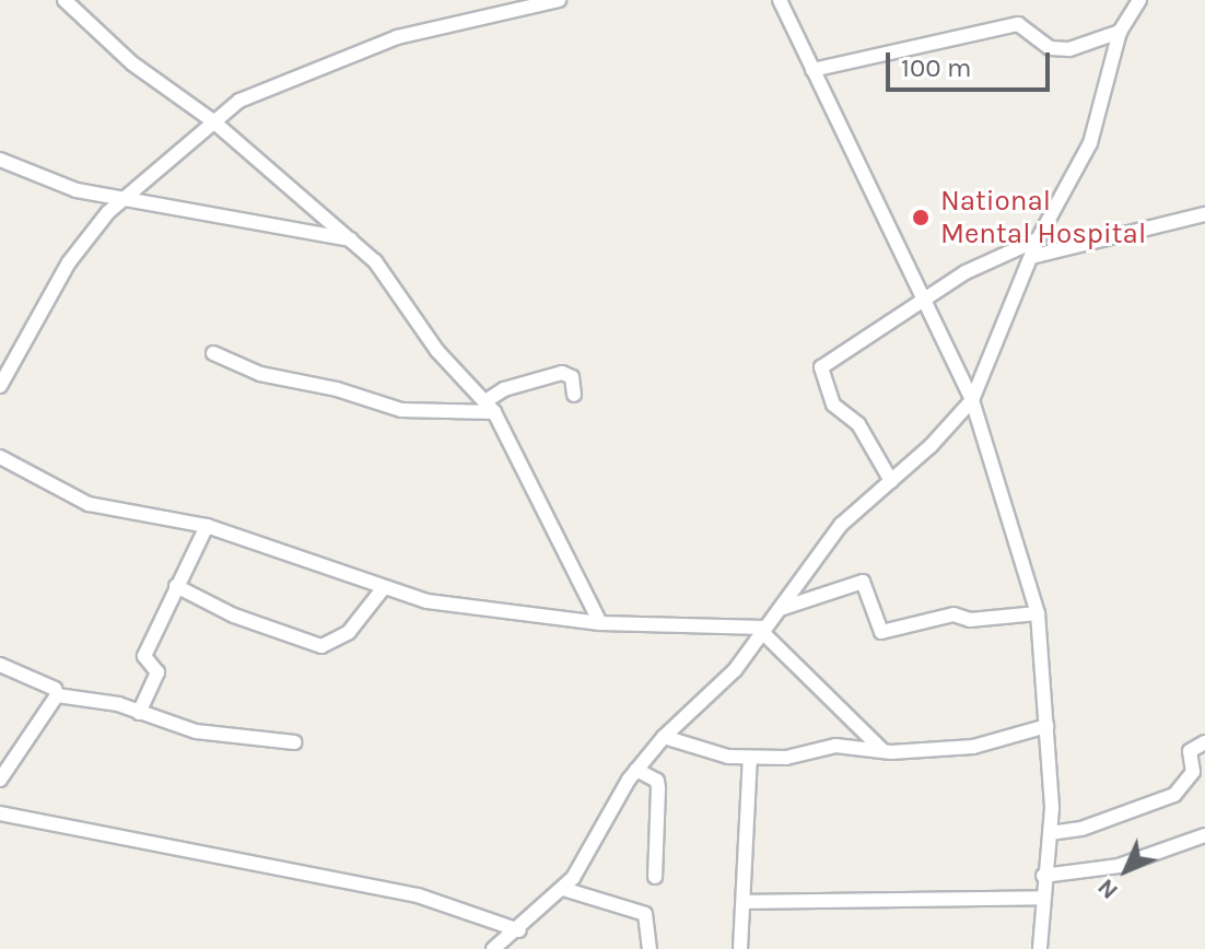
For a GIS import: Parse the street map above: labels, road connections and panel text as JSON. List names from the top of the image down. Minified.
{"places":["National Mental Hospital"],"scale_bar":"100 m","north":"bottom left"}
